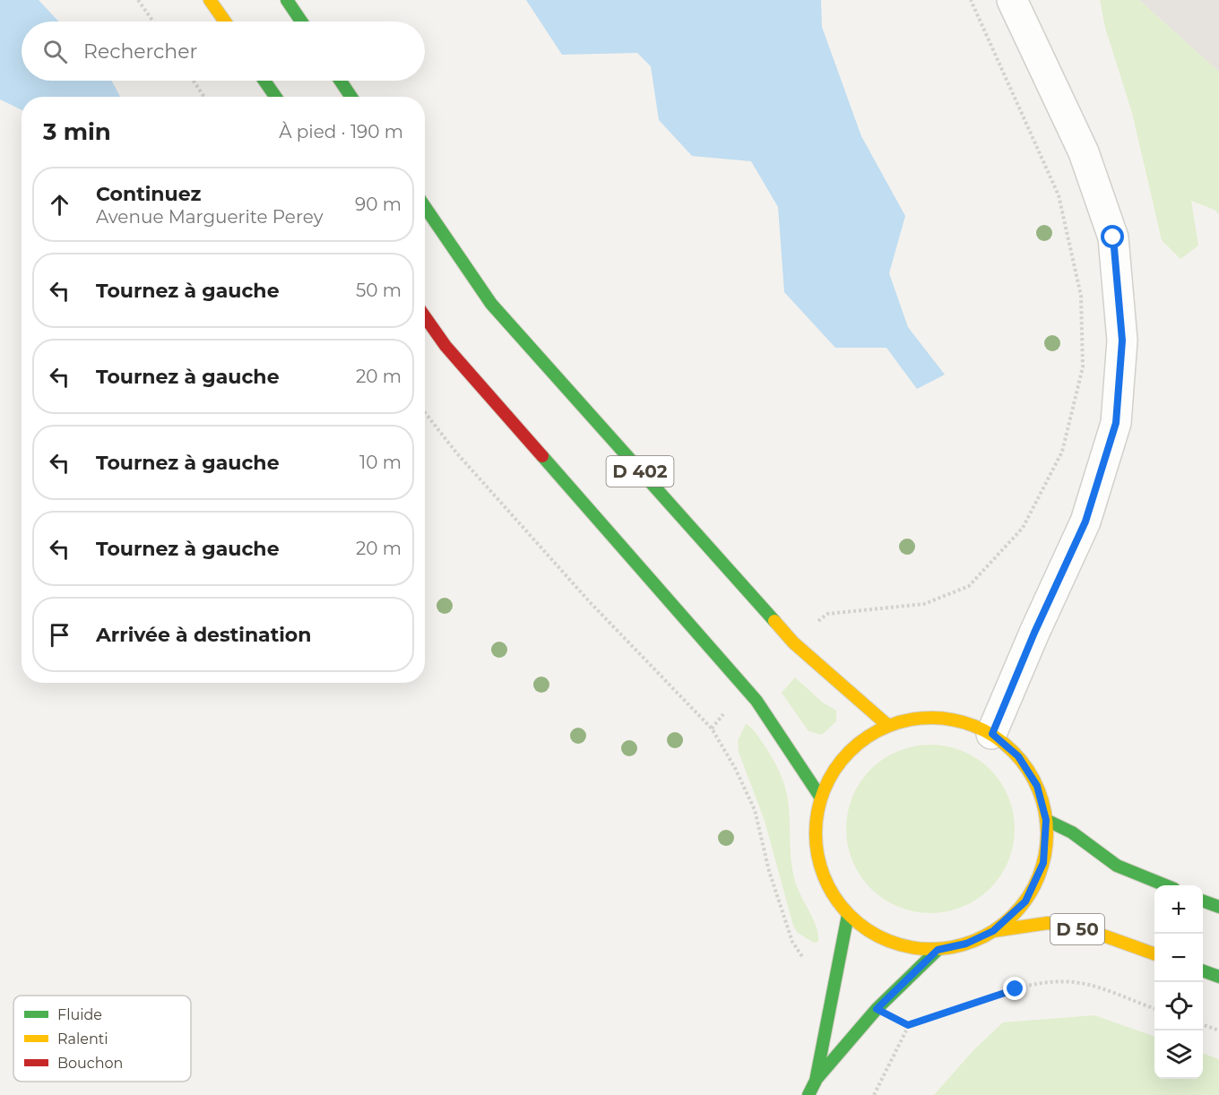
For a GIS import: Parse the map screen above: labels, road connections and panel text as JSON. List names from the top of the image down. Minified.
{"streets":{"main road":["D 402","D 50"]},"legend":["Fluide","Ralenti","Bouchon"],"page":{"search":"Rechercher","heading":["3 min","À pied · 190 m"],"list":[["Continuez","Avenue Marguerite Perey","90 m"],["Tournez à gauche","50 m"],["Tournez à gauche","20 m"],["Tournez à gauche","10 m"],["Tournez à gauche","20 m"],"Arrivée à destination"],"map_buttons":["+","−"]}}
